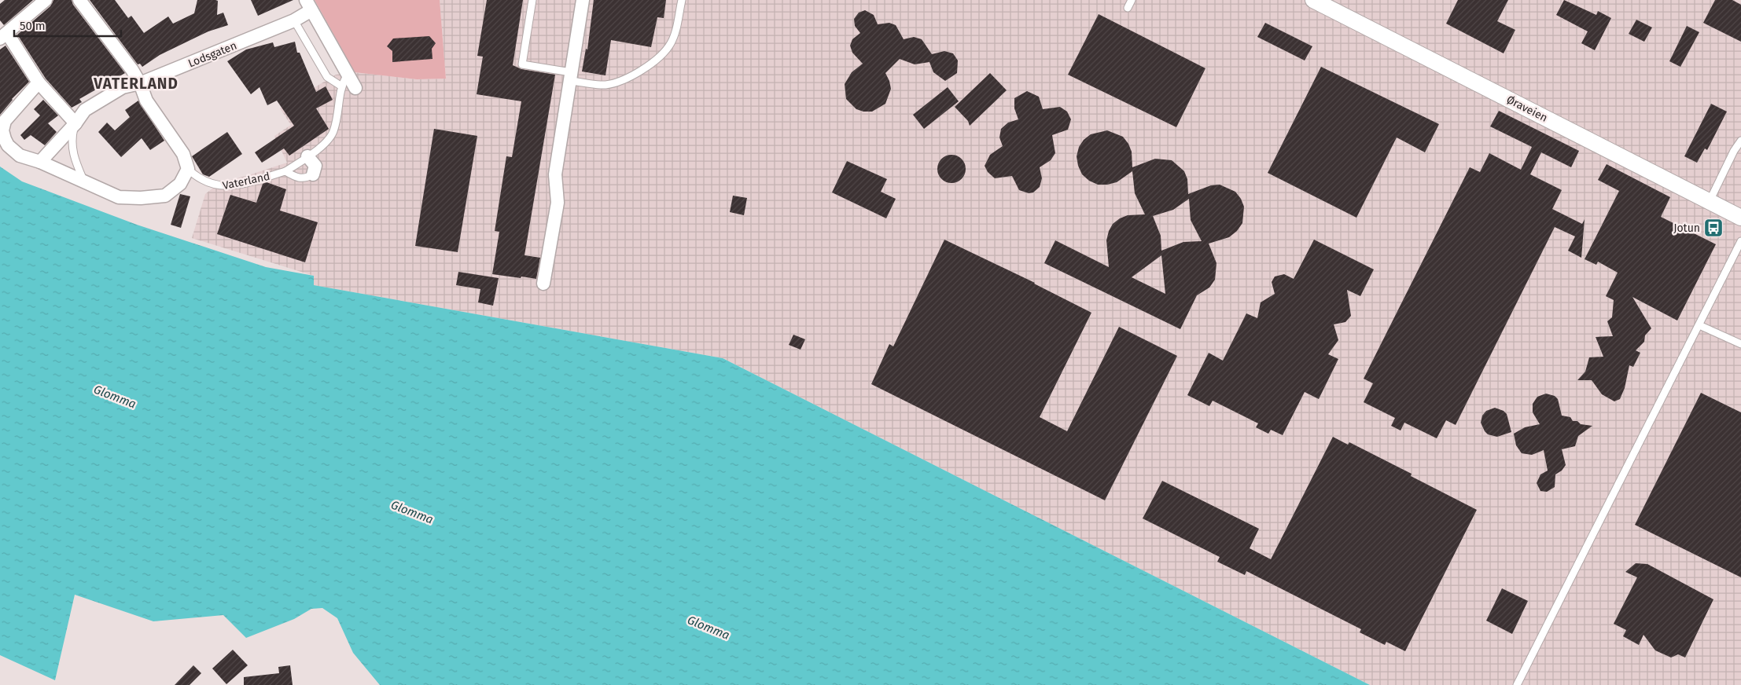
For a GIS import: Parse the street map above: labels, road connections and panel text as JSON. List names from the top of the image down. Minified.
{"streets":{"street":["Lodsgaten","Øraveien"],"lane":["Vaterland"]},"crossings":[["Lodsgaten","Vaterland"]],"districts":["VATERLAND"],"water":["Glomma"],"places":{"bus stop":["Jotun"]},"scale_bar":"50 m"}
